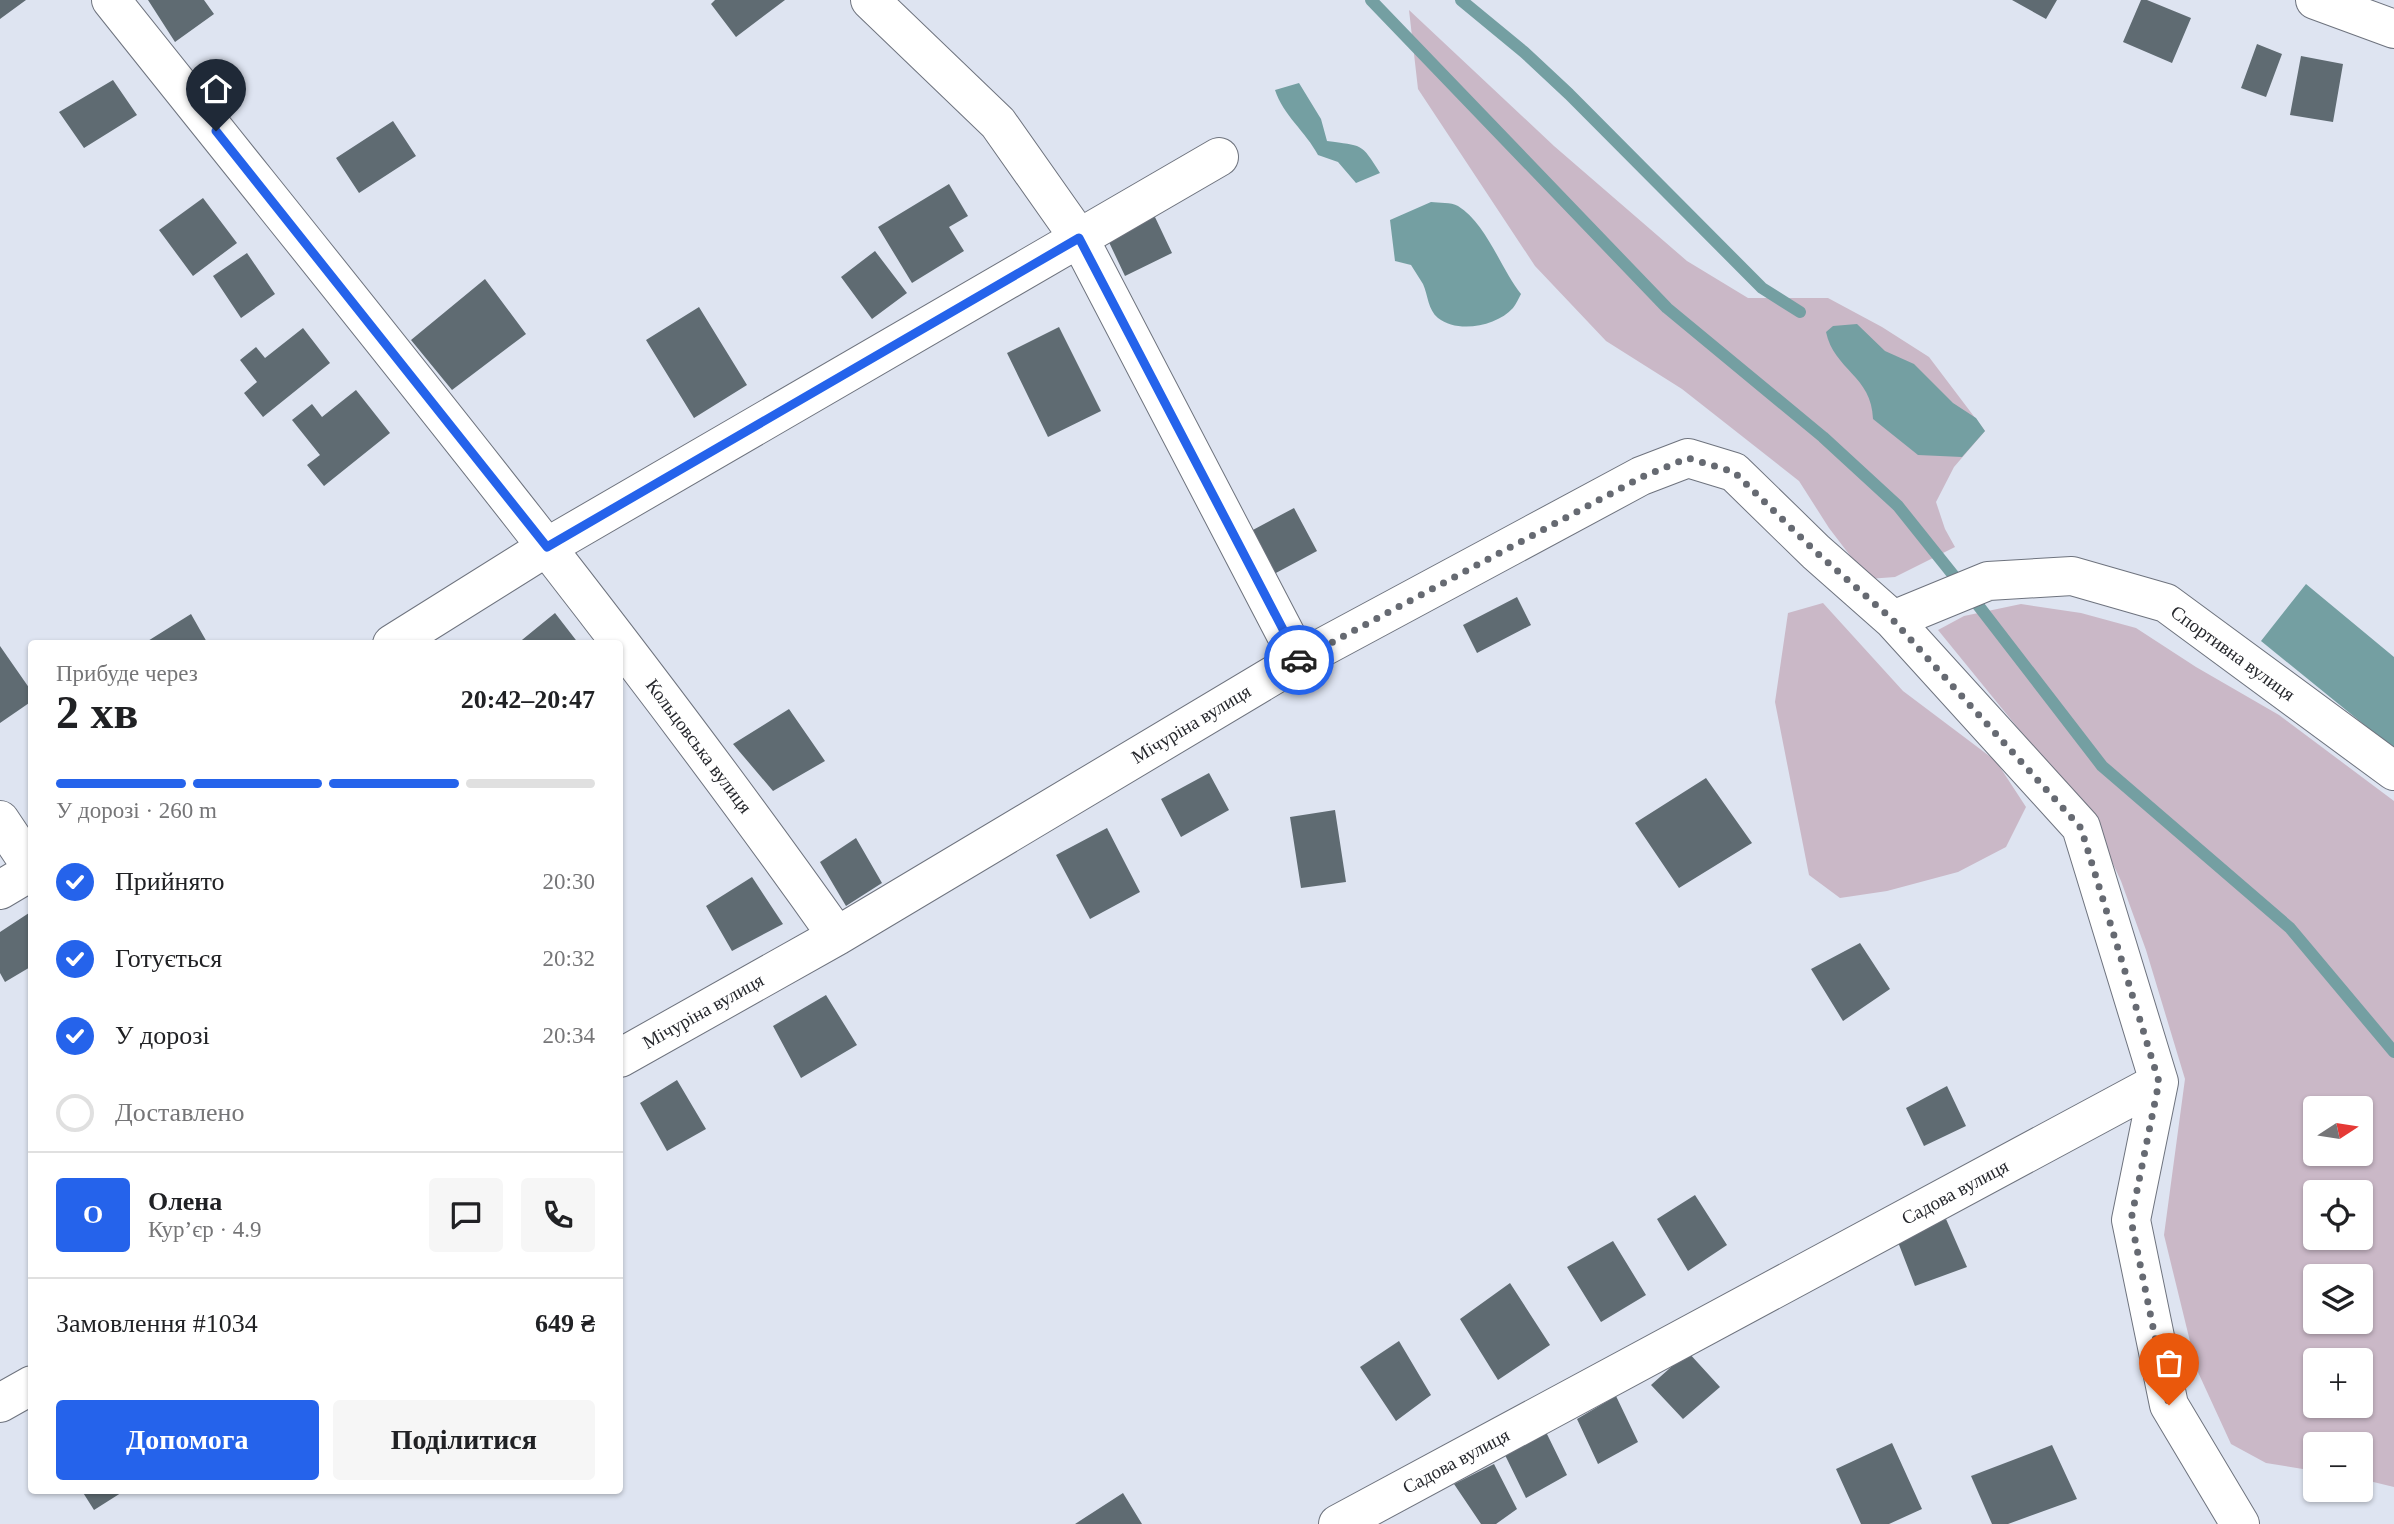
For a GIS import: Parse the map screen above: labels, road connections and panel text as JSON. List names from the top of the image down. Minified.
{"streets":{"street":["Спортивна вулиця","Мічуріна вулиця","Кольцовська вулиця","Садова вулиця"]},"crossings":[["Спортивна вулиця","Мічуріна вулиця"],["Мічуріна вулиця","Кольцовська вулиця"],["Мічуріна вулиця","Садова вулиця"]],"north":"right","page":{"heading":["2 хв","Прибуде через","20:42–20:47"],"panel":["Олена","Кур’єр · 4.9","Замовлення #1034","649 ₴"],"bar":"У дорозі · 260 m","list":[["Прийнято","20:30"],["Готується","20:32"],["У дорозі","20:34"],"Доставлено"],"map_buttons":["+","−"],"round":"О","buttons":["Допомога","Поділитися"]}}
